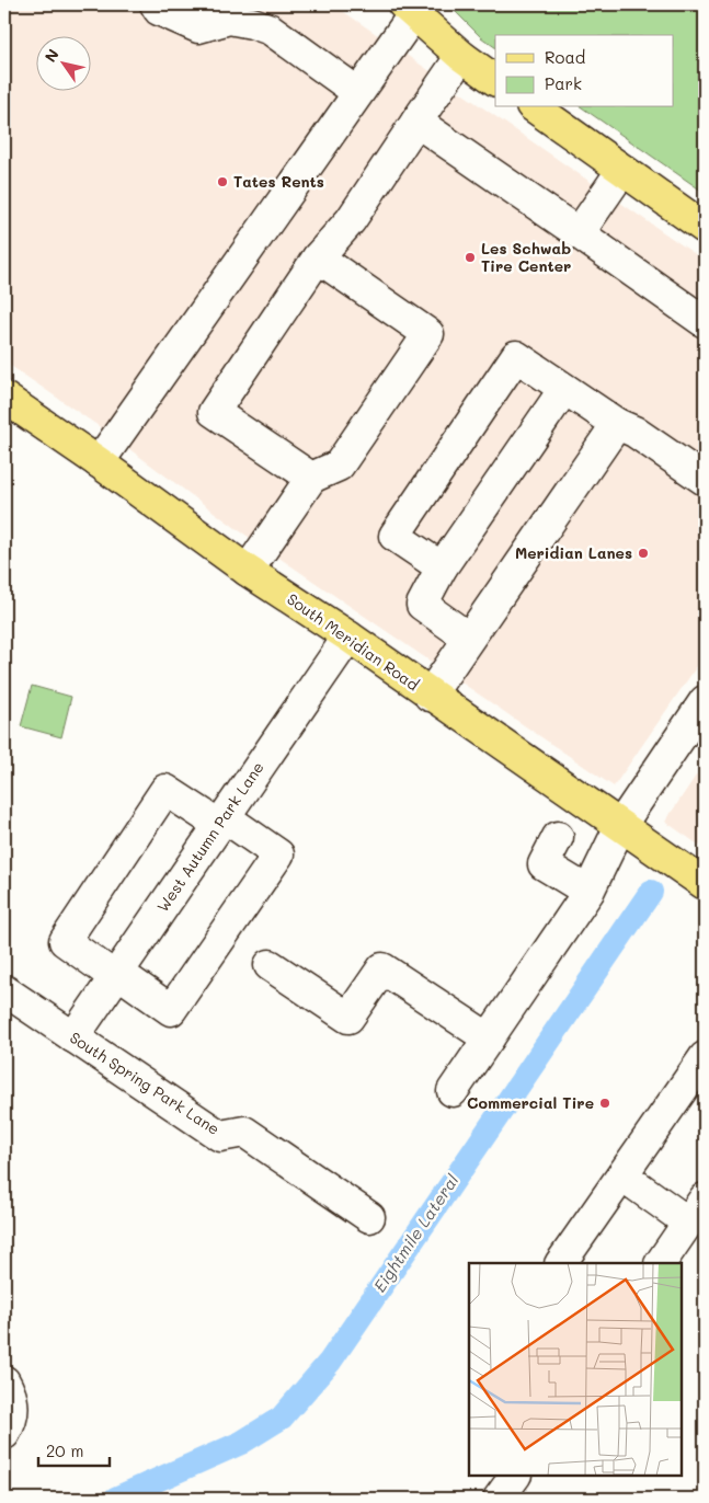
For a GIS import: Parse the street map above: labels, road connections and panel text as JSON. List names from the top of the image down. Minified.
{"streets":{"main road":["South Meridian Road"],"street":["West Autumn Park Lane","South Spring Park Lane"]},"crossings":[["South Meridian Road","West Autumn Park Lane"],["West Autumn Park Lane","South Spring Park Lane"]],"water":["Eightmile Lateral"],"places":["Tates Rents","Les Schwab Tire Center","Meridian Lanes","Commercial Tire"],"legend":["Road","Park"],"scale_bar":"20 m","north":"top left"}
